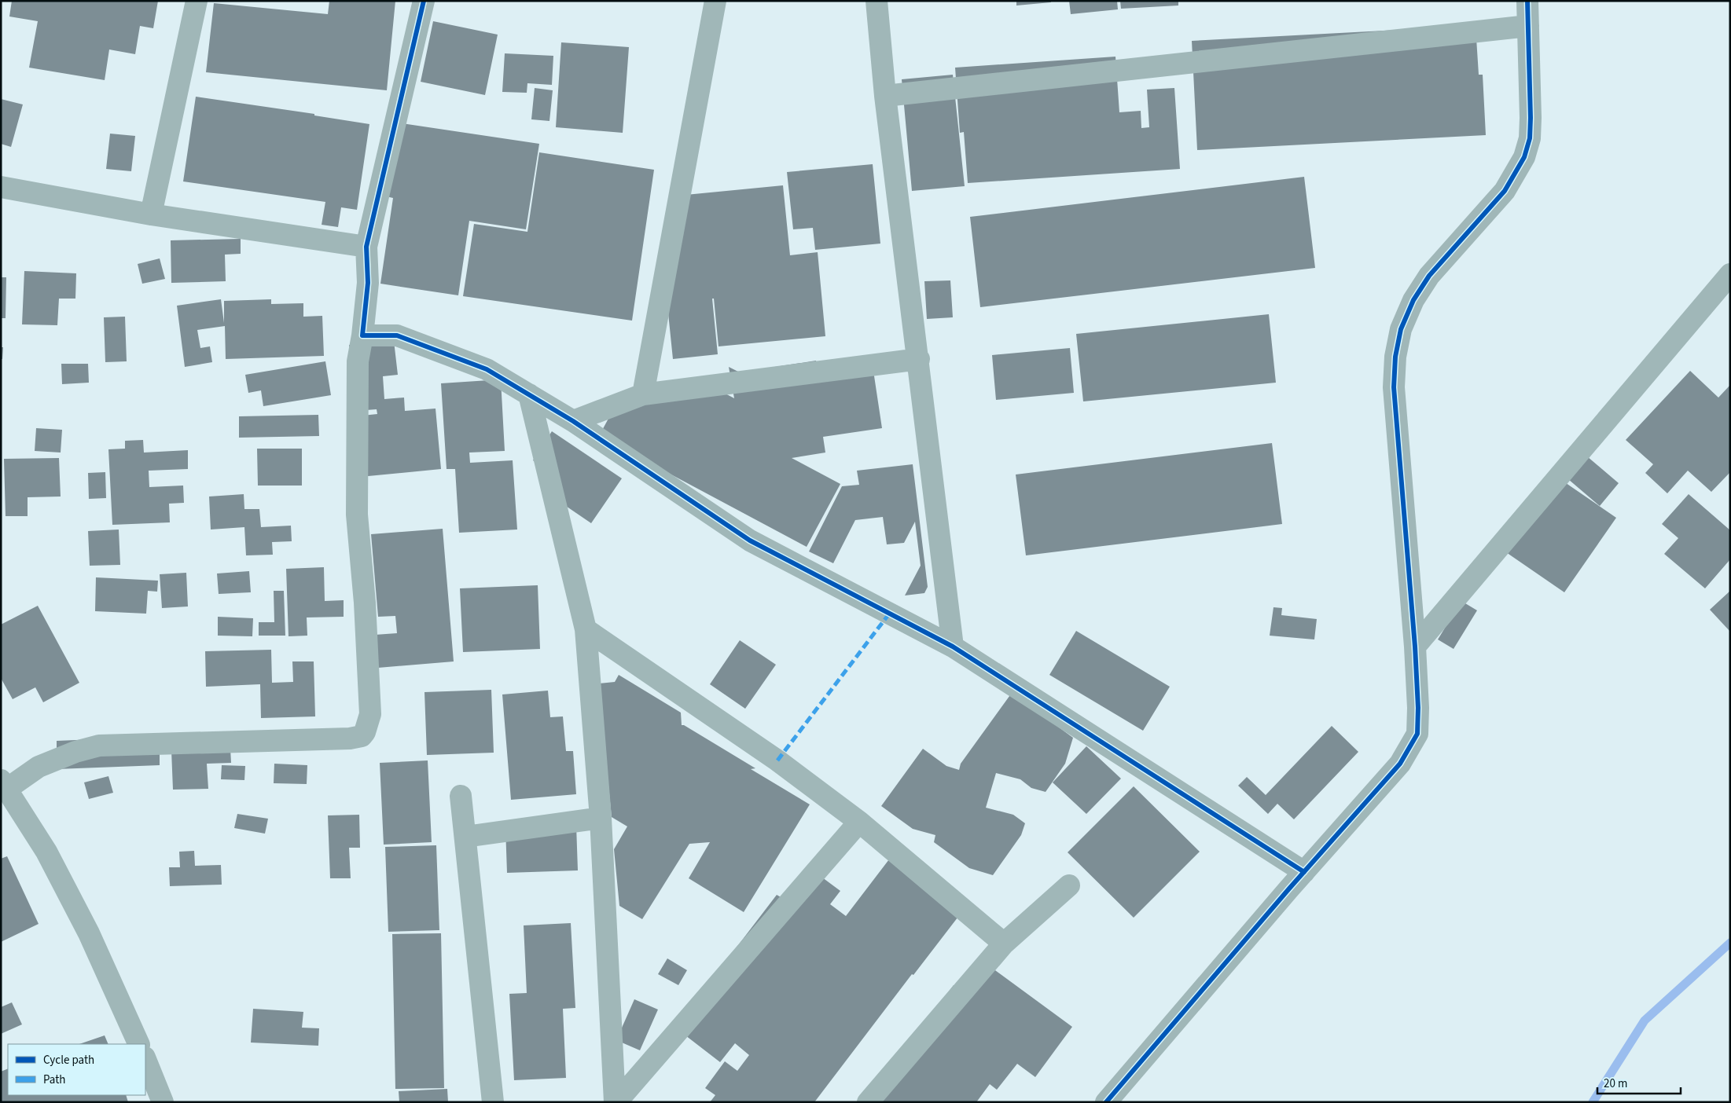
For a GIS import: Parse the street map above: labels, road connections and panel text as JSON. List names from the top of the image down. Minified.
{"legend":["Cycle path","Path"],"scale_bar":"20 m"}
